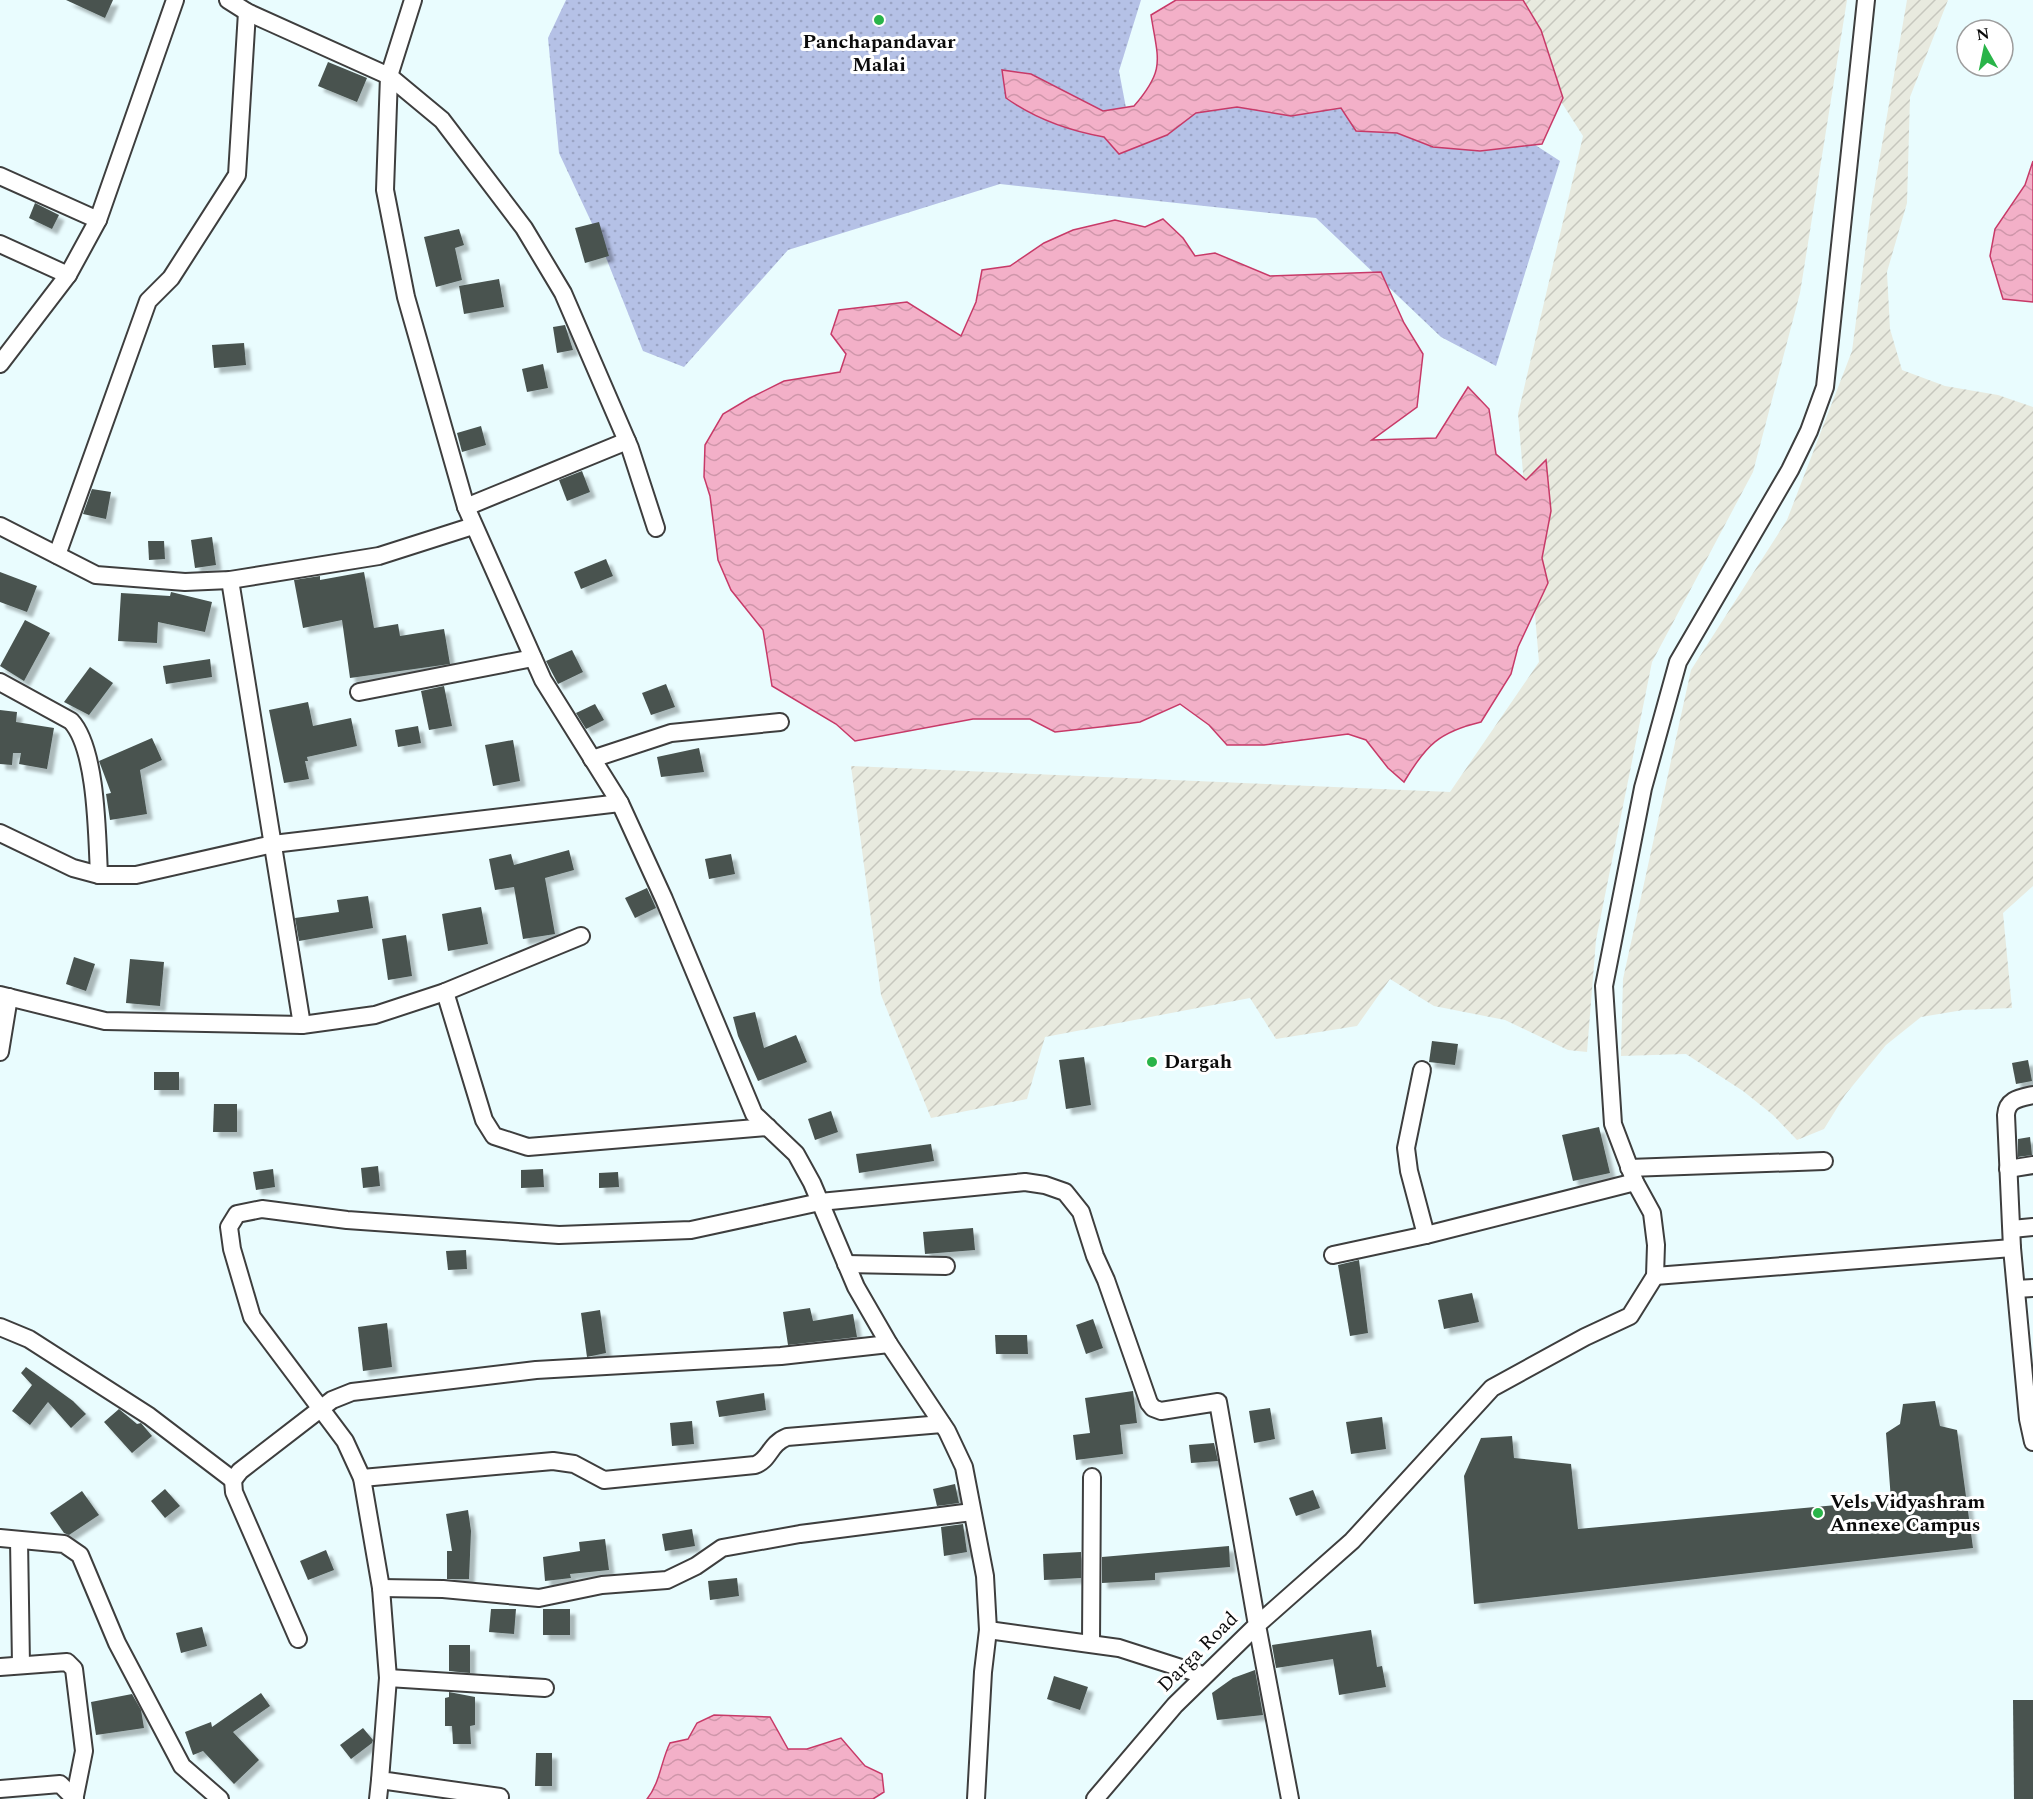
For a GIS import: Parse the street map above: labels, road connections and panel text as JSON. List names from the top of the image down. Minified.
{"streets":{"street":["Darga Road"]},"places":["Panchapandavar Malai","Dargah","Vels Vidyashram Annexe Campus"],"north":"top"}
